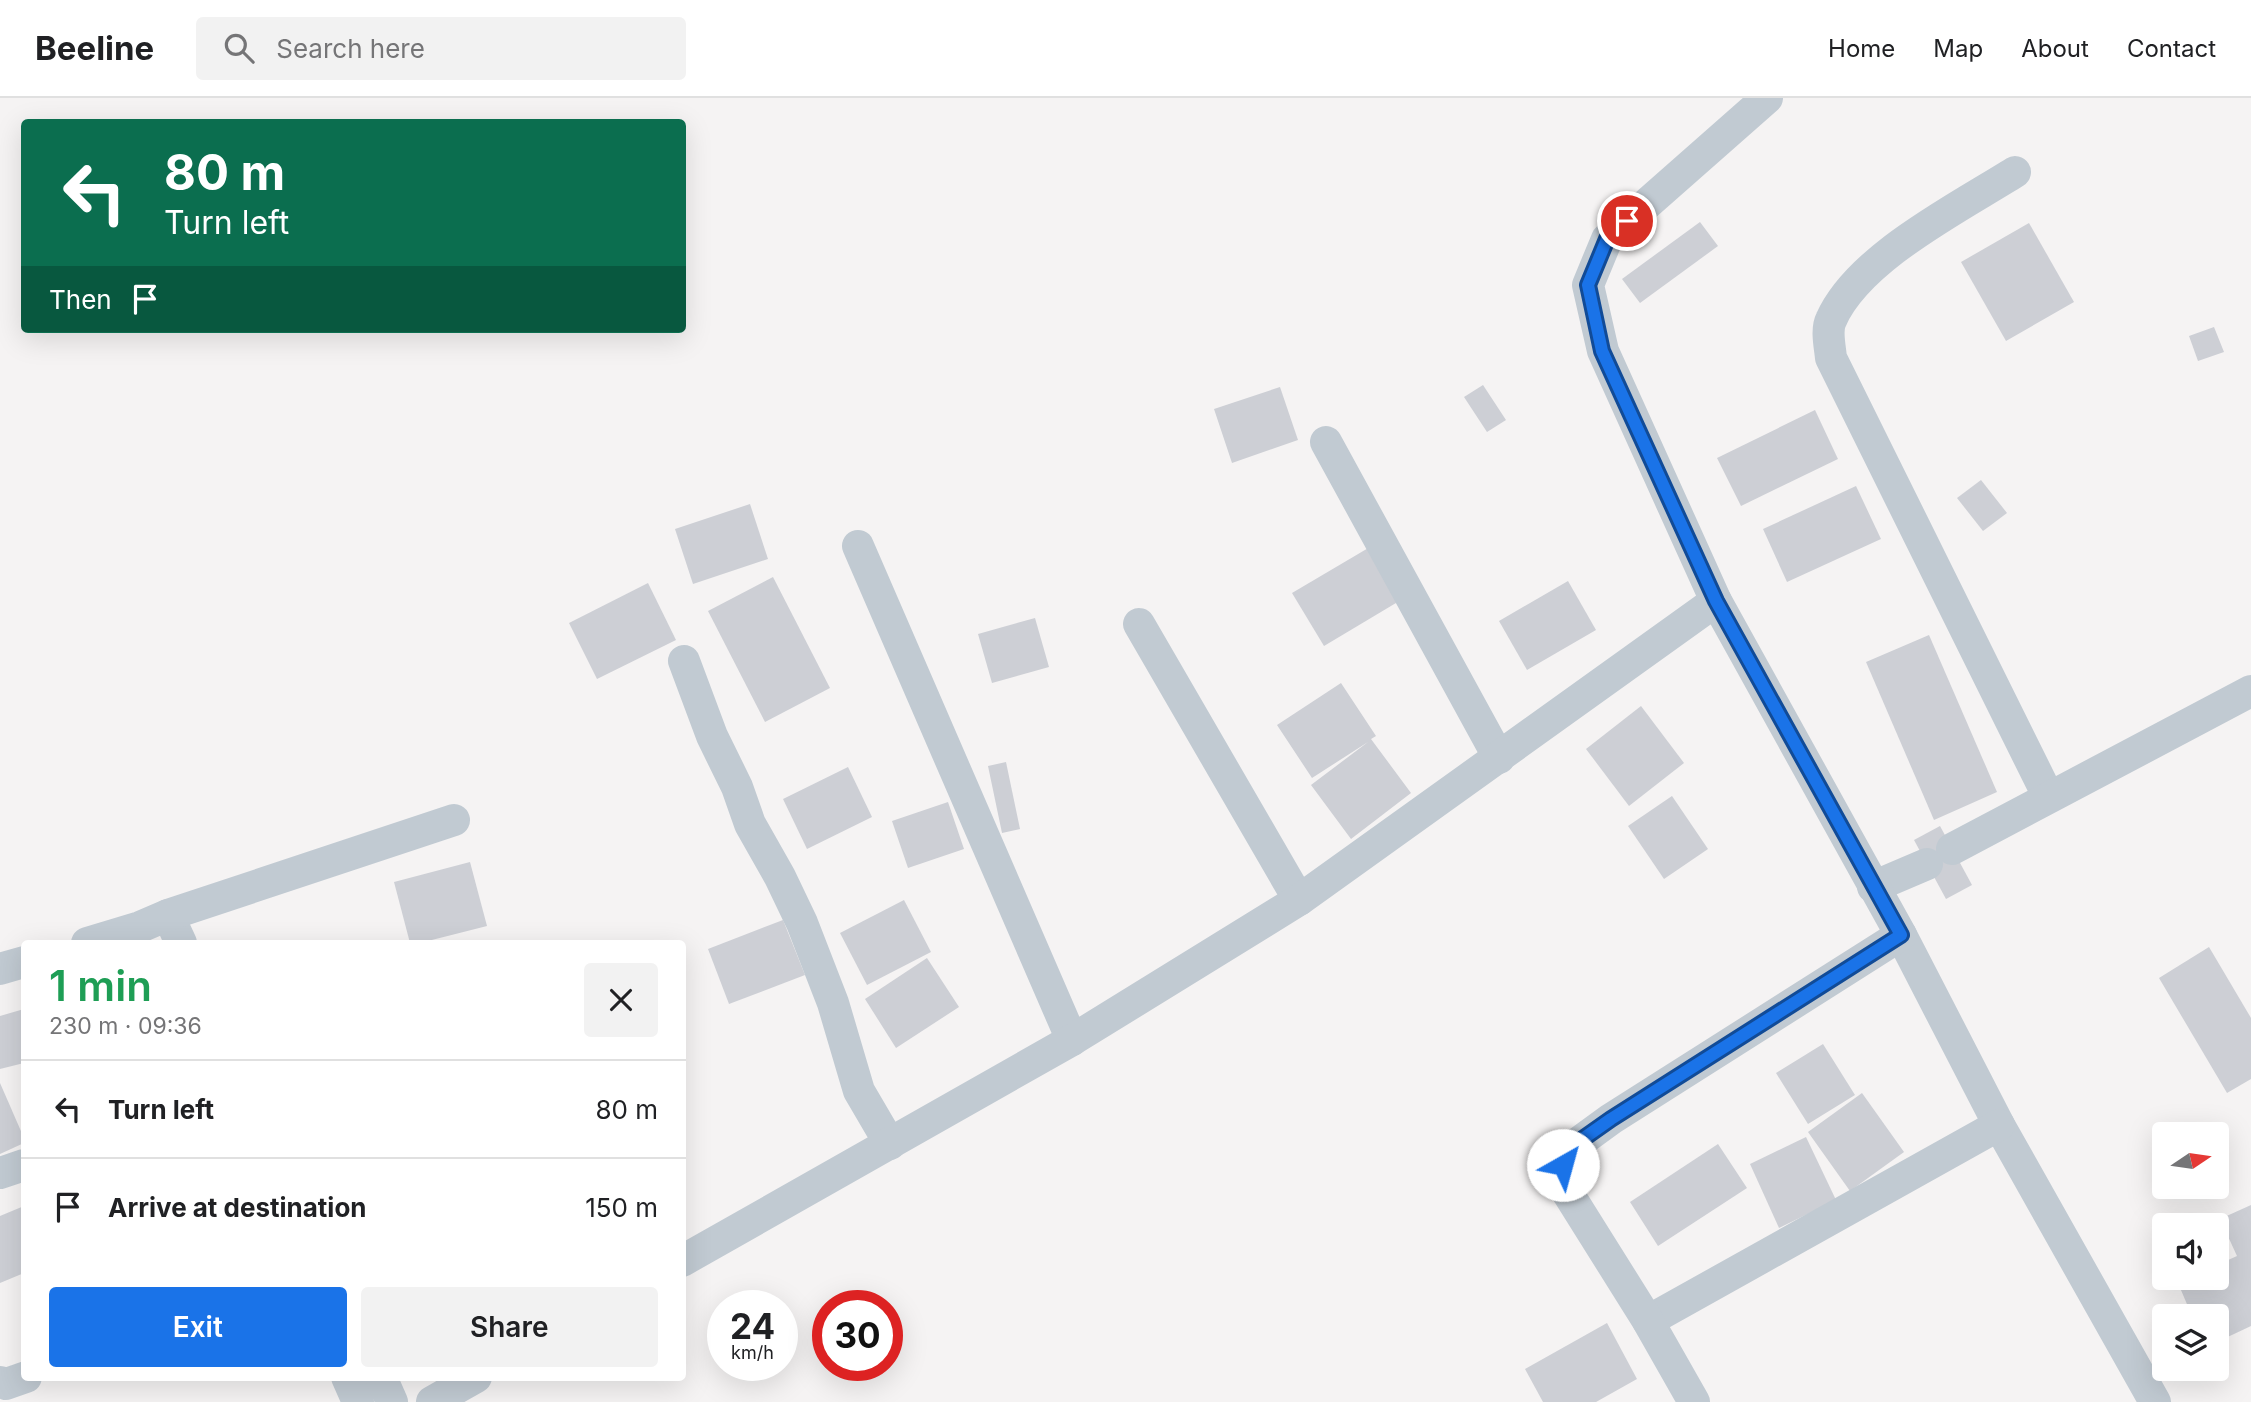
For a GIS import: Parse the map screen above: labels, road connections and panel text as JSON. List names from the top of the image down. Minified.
{"north":"right","page":{"header":"Beeline","search":"Search here","nav":["Home","Map","About","Contact"],"turn":["80 m","Turn left"],"then":"Then","heading":["1 min","230 m · 09:36"],"list":[{"name":"Turn left","value":"80 m"},{"name":"Arrive at destination","value":"150 m"}],"buttons":["Exit","Share"],"speed":"24 km/h","limit":"30"}}
